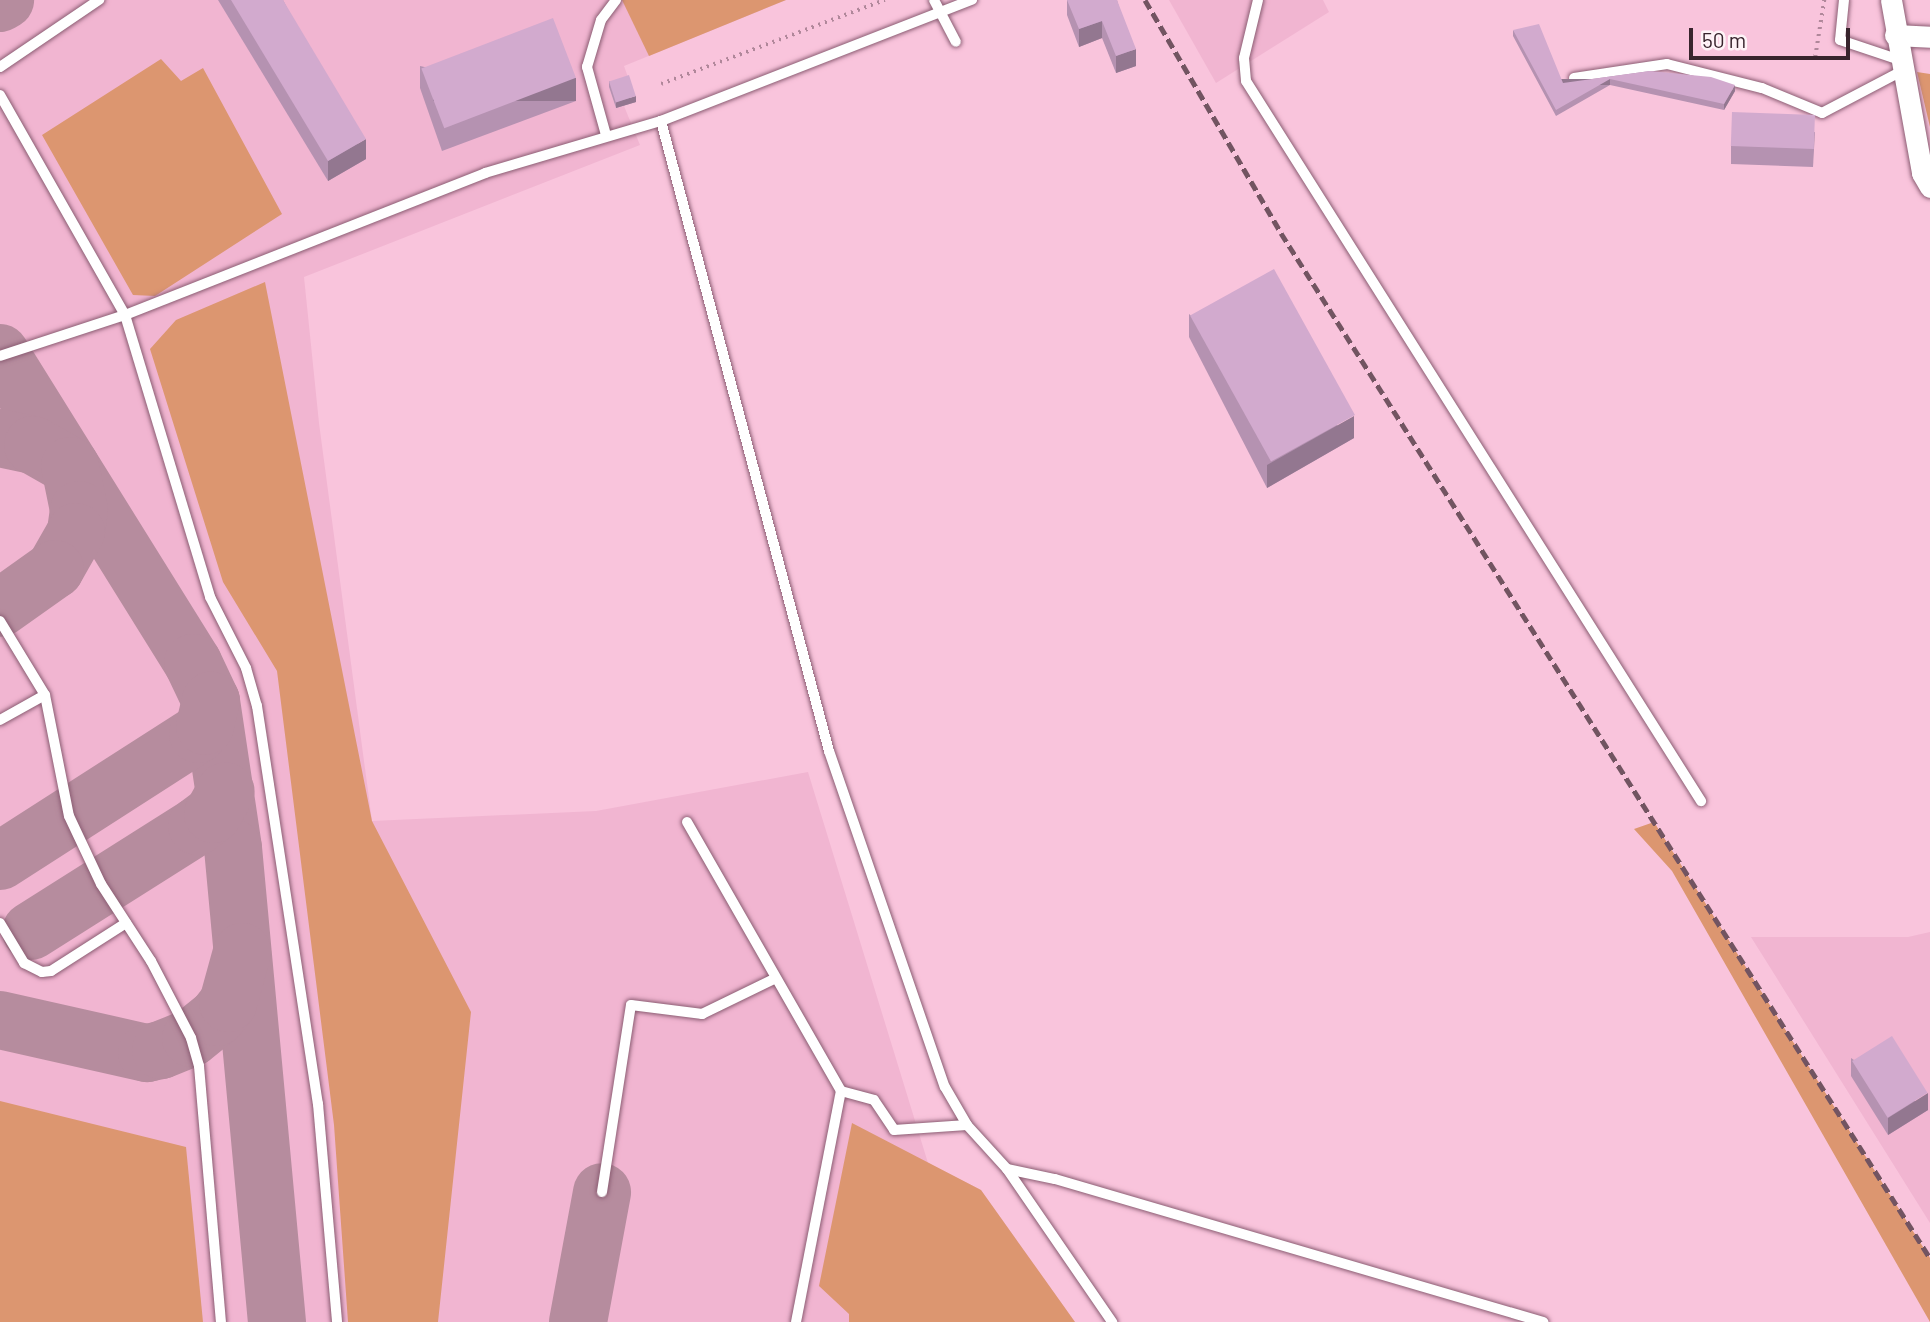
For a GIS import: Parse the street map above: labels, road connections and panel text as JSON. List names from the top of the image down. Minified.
{"scale_bar":"50 m"}
